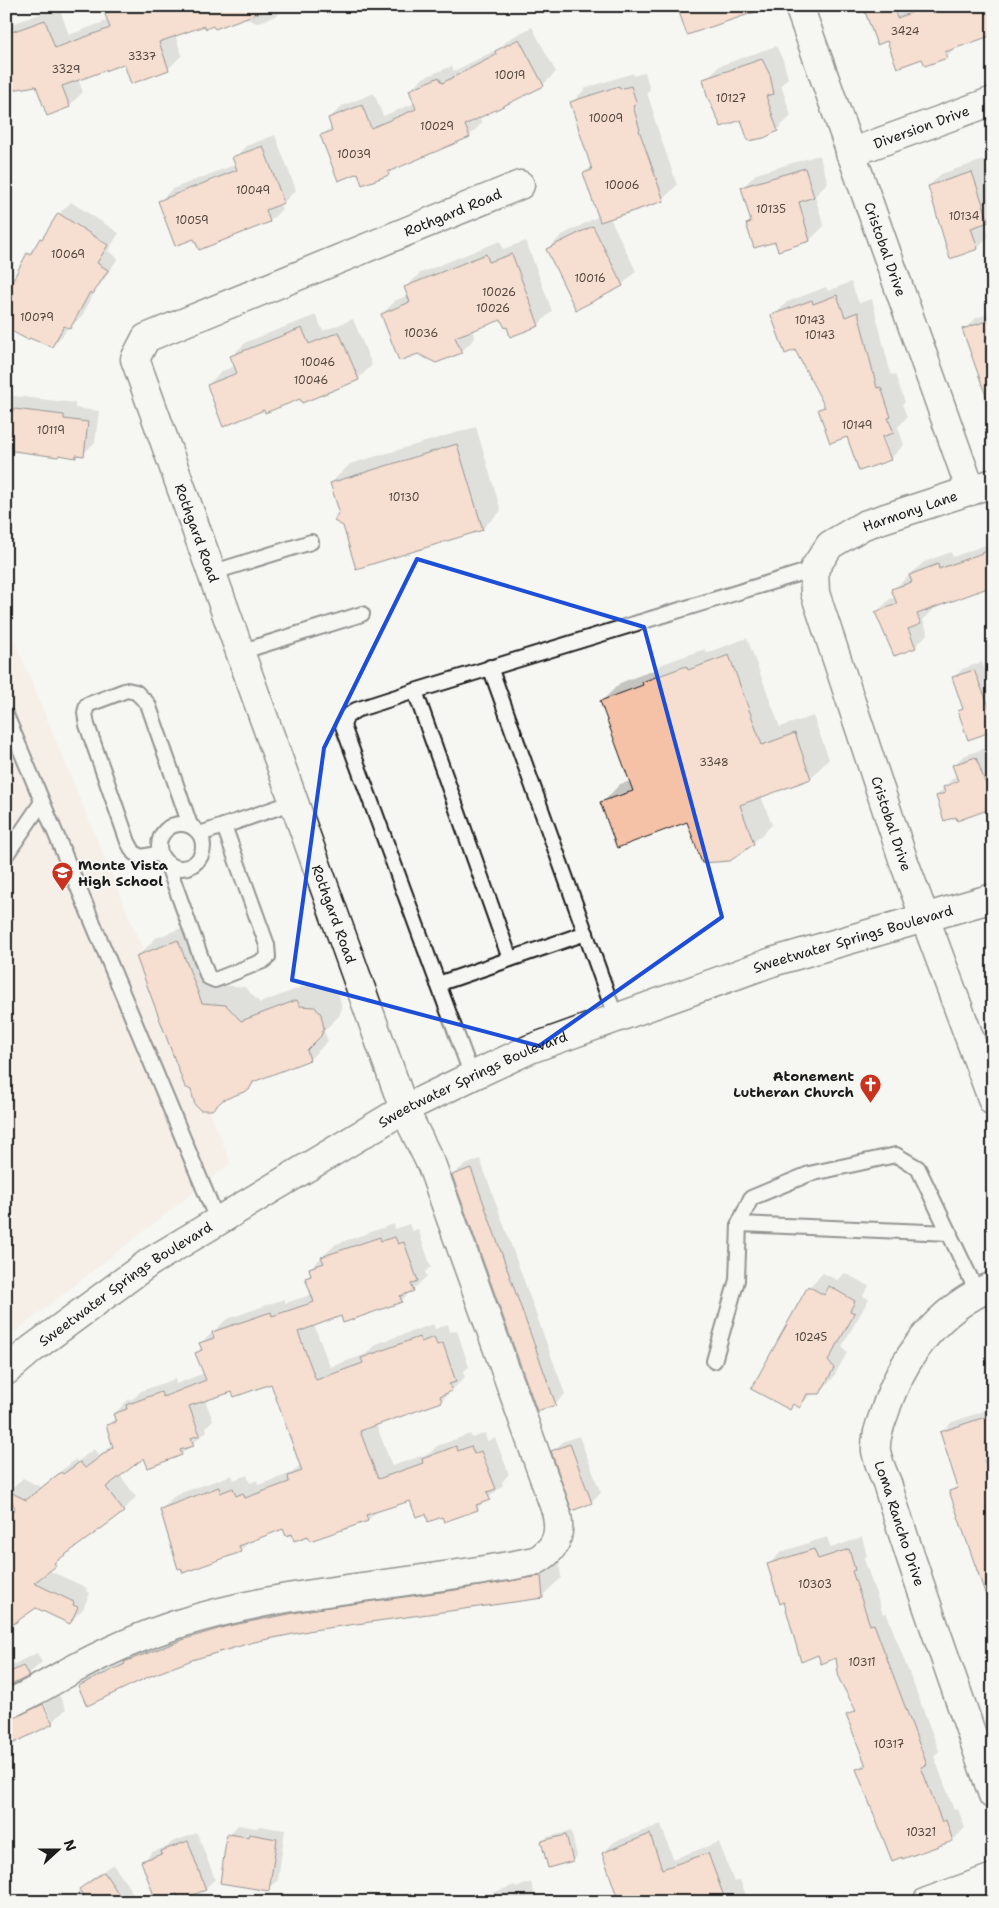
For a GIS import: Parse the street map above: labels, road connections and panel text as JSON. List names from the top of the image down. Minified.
{"streets":{"street":["Diversion Drive","Rothgard Road","Cristobal Drive","Harmony Lane","Sweetwater Springs Boulevard","Loma Rancho Drive"]},"crossings":[["Diversion Drive","Cristobal Drive"],["Rothgard Road","Sweetwater Springs Boulevard"],["Cristobal Drive","Harmony Lane"],["Cristobal Drive","Sweetwater Springs Boulevard"]],"places":{"school or university":["Monte Vista High School"],"church":["Atonement Lutheran Church"]},"house_numbers":["3424","3337","3329","10019","10127","10009","10029","10039","10006","10049","10135","10134","10059","10069","10016","10026","10026","10079","10143","10036","10143","10046","10046","10149","10119","10130","3348","10245","10303","10311","10317","10321"],"north":"right"}
